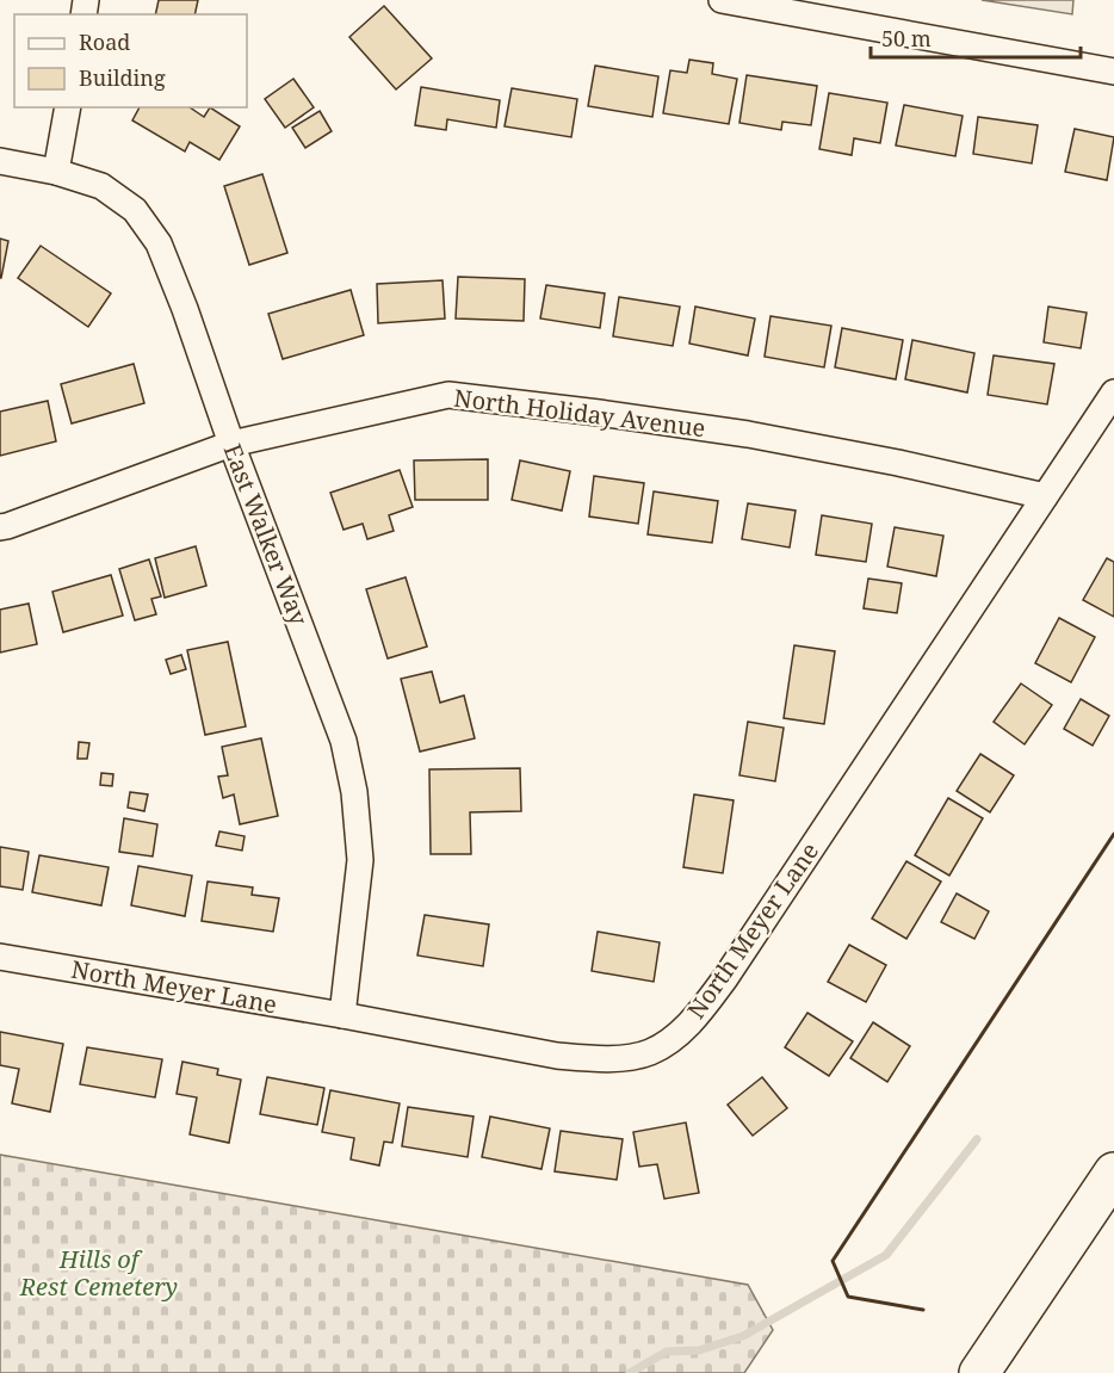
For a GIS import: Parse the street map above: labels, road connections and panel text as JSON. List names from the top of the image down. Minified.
{"streets":{"street":["North Holiday Avenue","East Walker Way","North Meyer Lane"]},"crossings":[["North Holiday Avenue","East Walker Way"],["North Holiday Avenue","North Meyer Lane"],["East Walker Way","North Meyer Lane"]],"parks":["Hills of Rest Cemetery"],"legend":["Road","Building"],"scale_bar":"50 m"}
